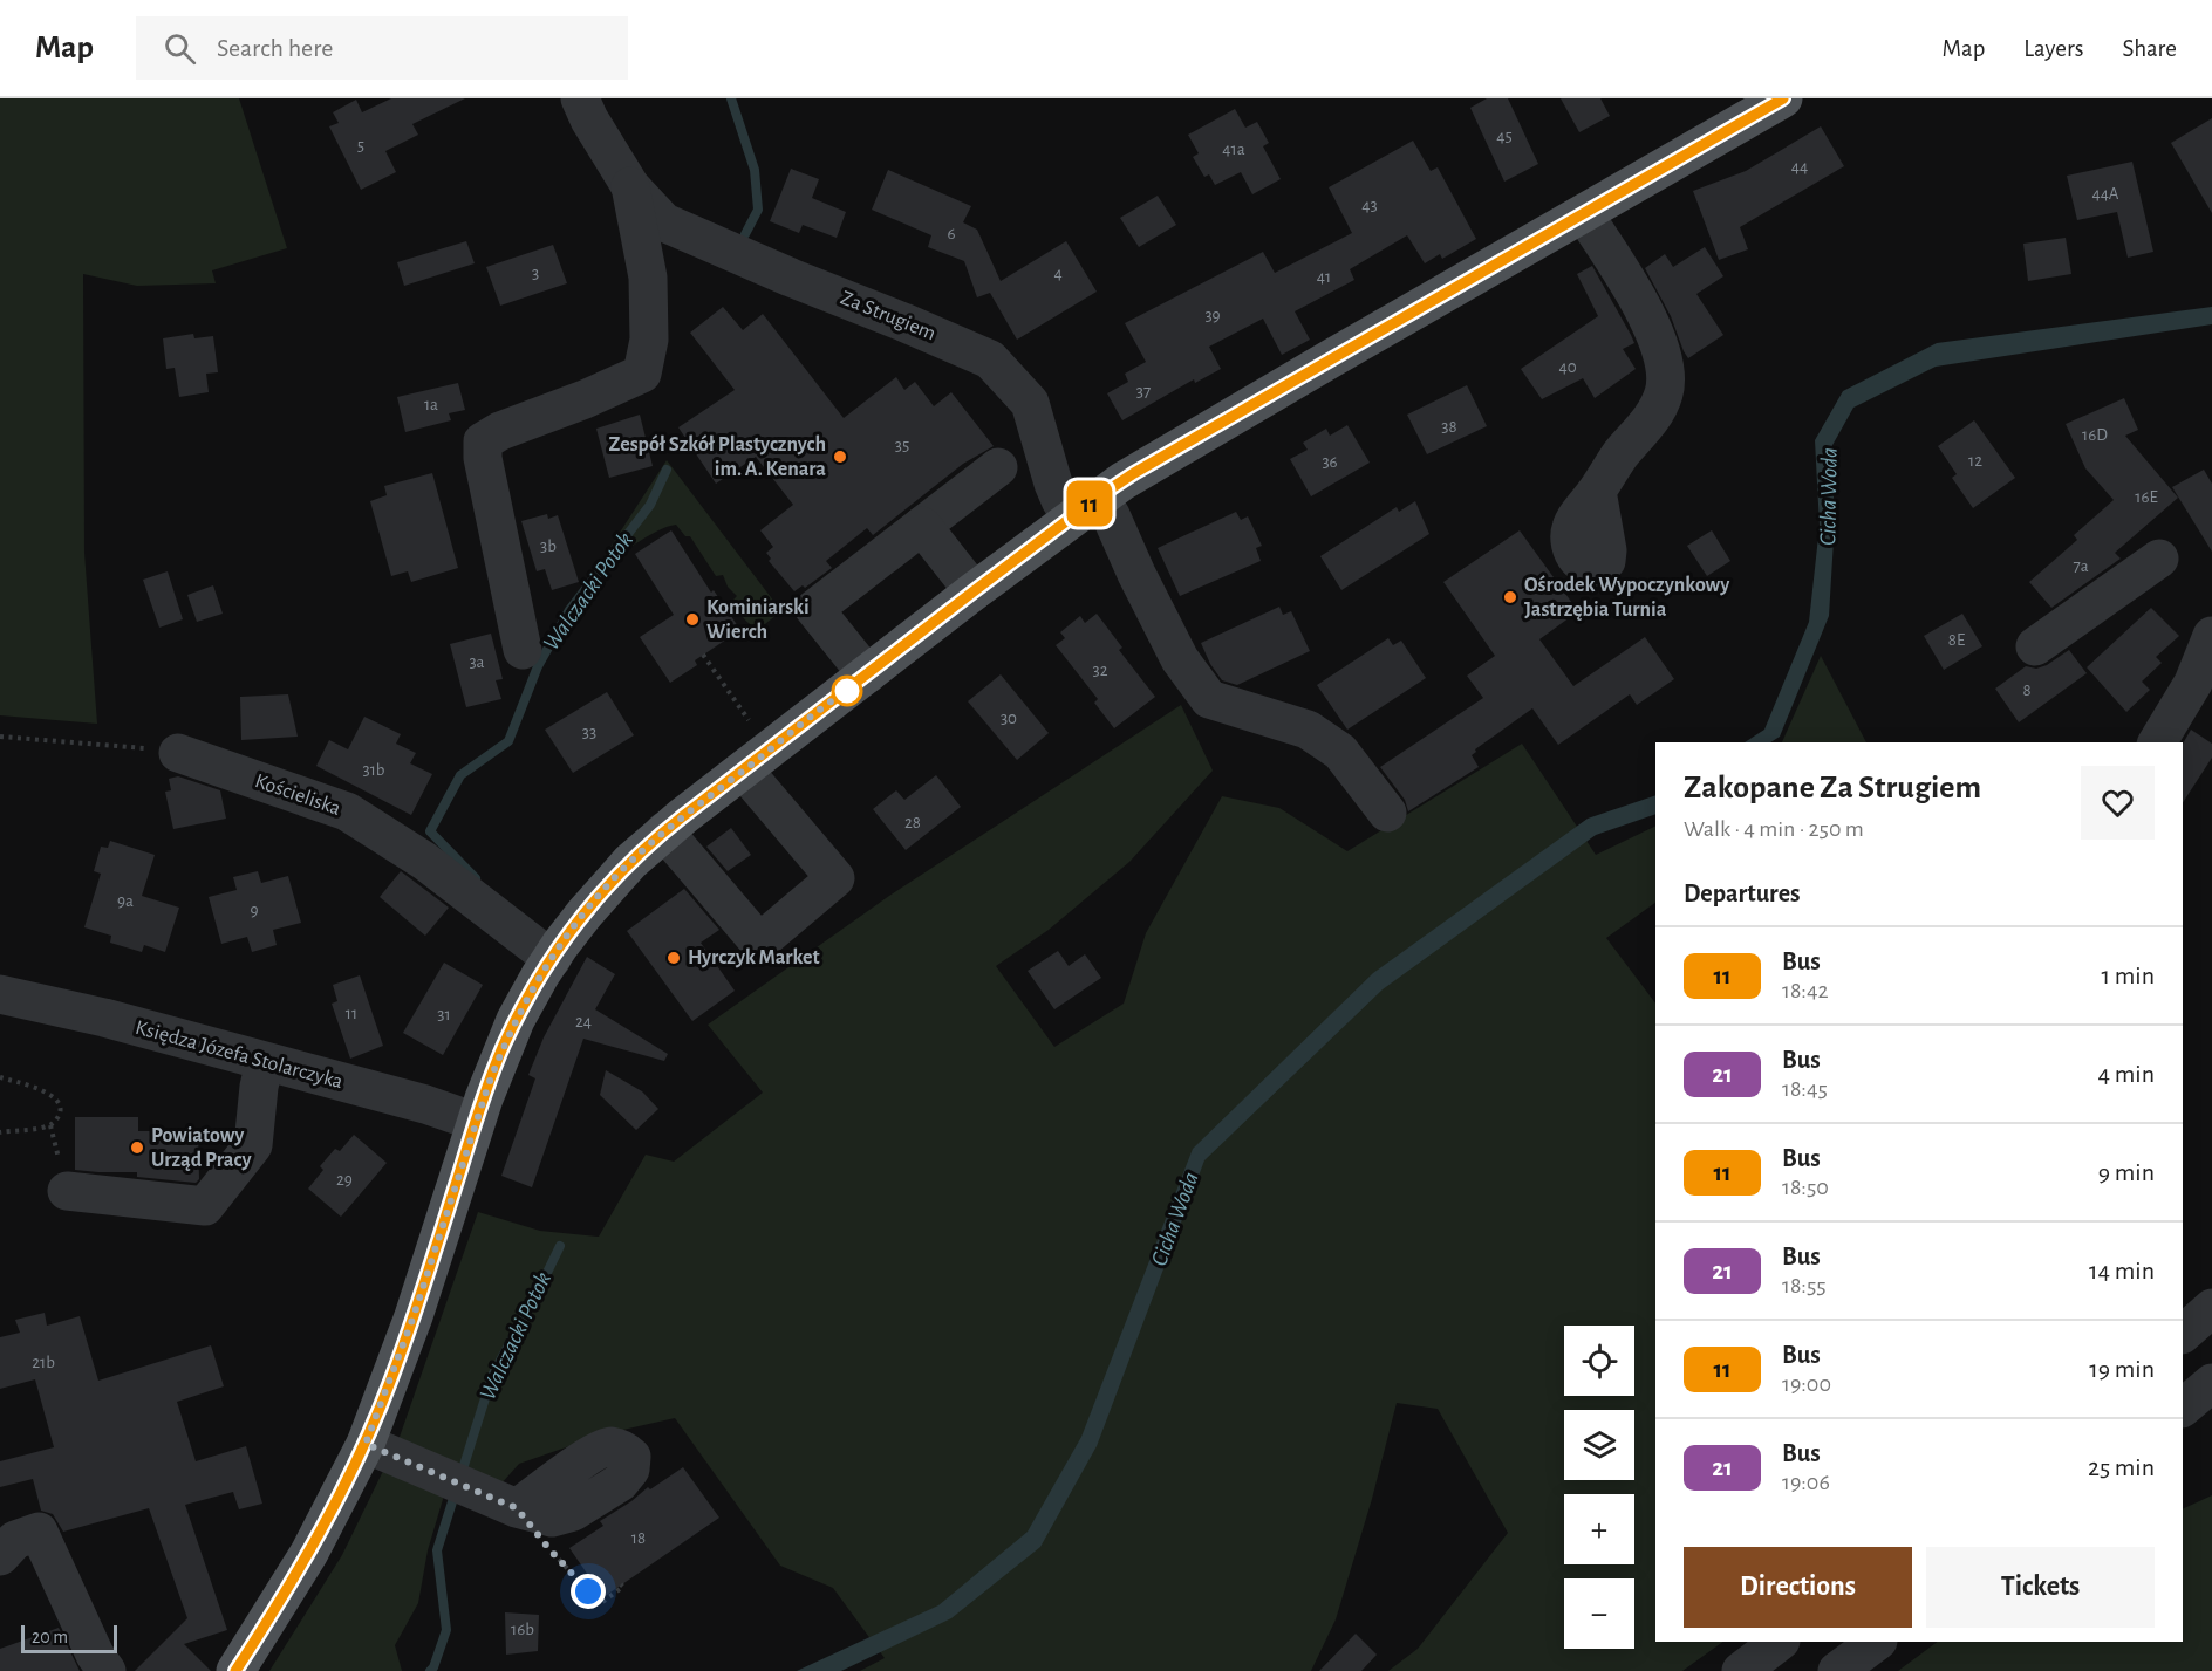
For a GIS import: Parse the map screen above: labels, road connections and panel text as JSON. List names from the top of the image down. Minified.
{"streets":{"street":["Za Strugiem","Kościeliska","Księdza Józefa Stolarczyka"]},"water":["Cicha Woda","Walczacki Potok"],"places":["Zespół Szkół Plastycznych im. A. Kenara","Ośrodek Wypoczynkowy Jastrzębia Turnia","Kominiarski Wierch","Hyrczyk Market","Powiatowy Urząd Pracy"],"lines":["bus line 11"],"house_numbers":["45","5","41a","44","44A","43","6","3","4","41","39","40","37","1a","38","16D","35","12","36","16E","3b","7a","8E","3a","32","8","30","33","31b","28","9a","9","11","31","24","29","21b","18","16b"],"scale_bar":"20 m","page":{"header":"Map","search":"Search here","nav":["Map","Layers","Share"],"on_map":"11","heading":[["Zakopane Za Strugiem","Walk · 4 min · 250 m"],"Departures"],"list":[{"mark":"11","name":"Bus","note":"18:42","value":"1 min"},{"mark":"21","name":"Bus","note":"18:45","value":"4 min"},{"mark":"11","name":"Bus","note":"18:50","value":"9 min"},{"mark":"21","name":"Bus","note":"18:55","value":"14 min"},{"mark":"11","name":"Bus","note":"19:00","value":"19 min"},{"mark":"21","name":"Bus","note":"19:06","value":"25 min"}],"map_buttons":["+","−"],"buttons":["Directions","Tickets"],"scale":"20 m"}}
